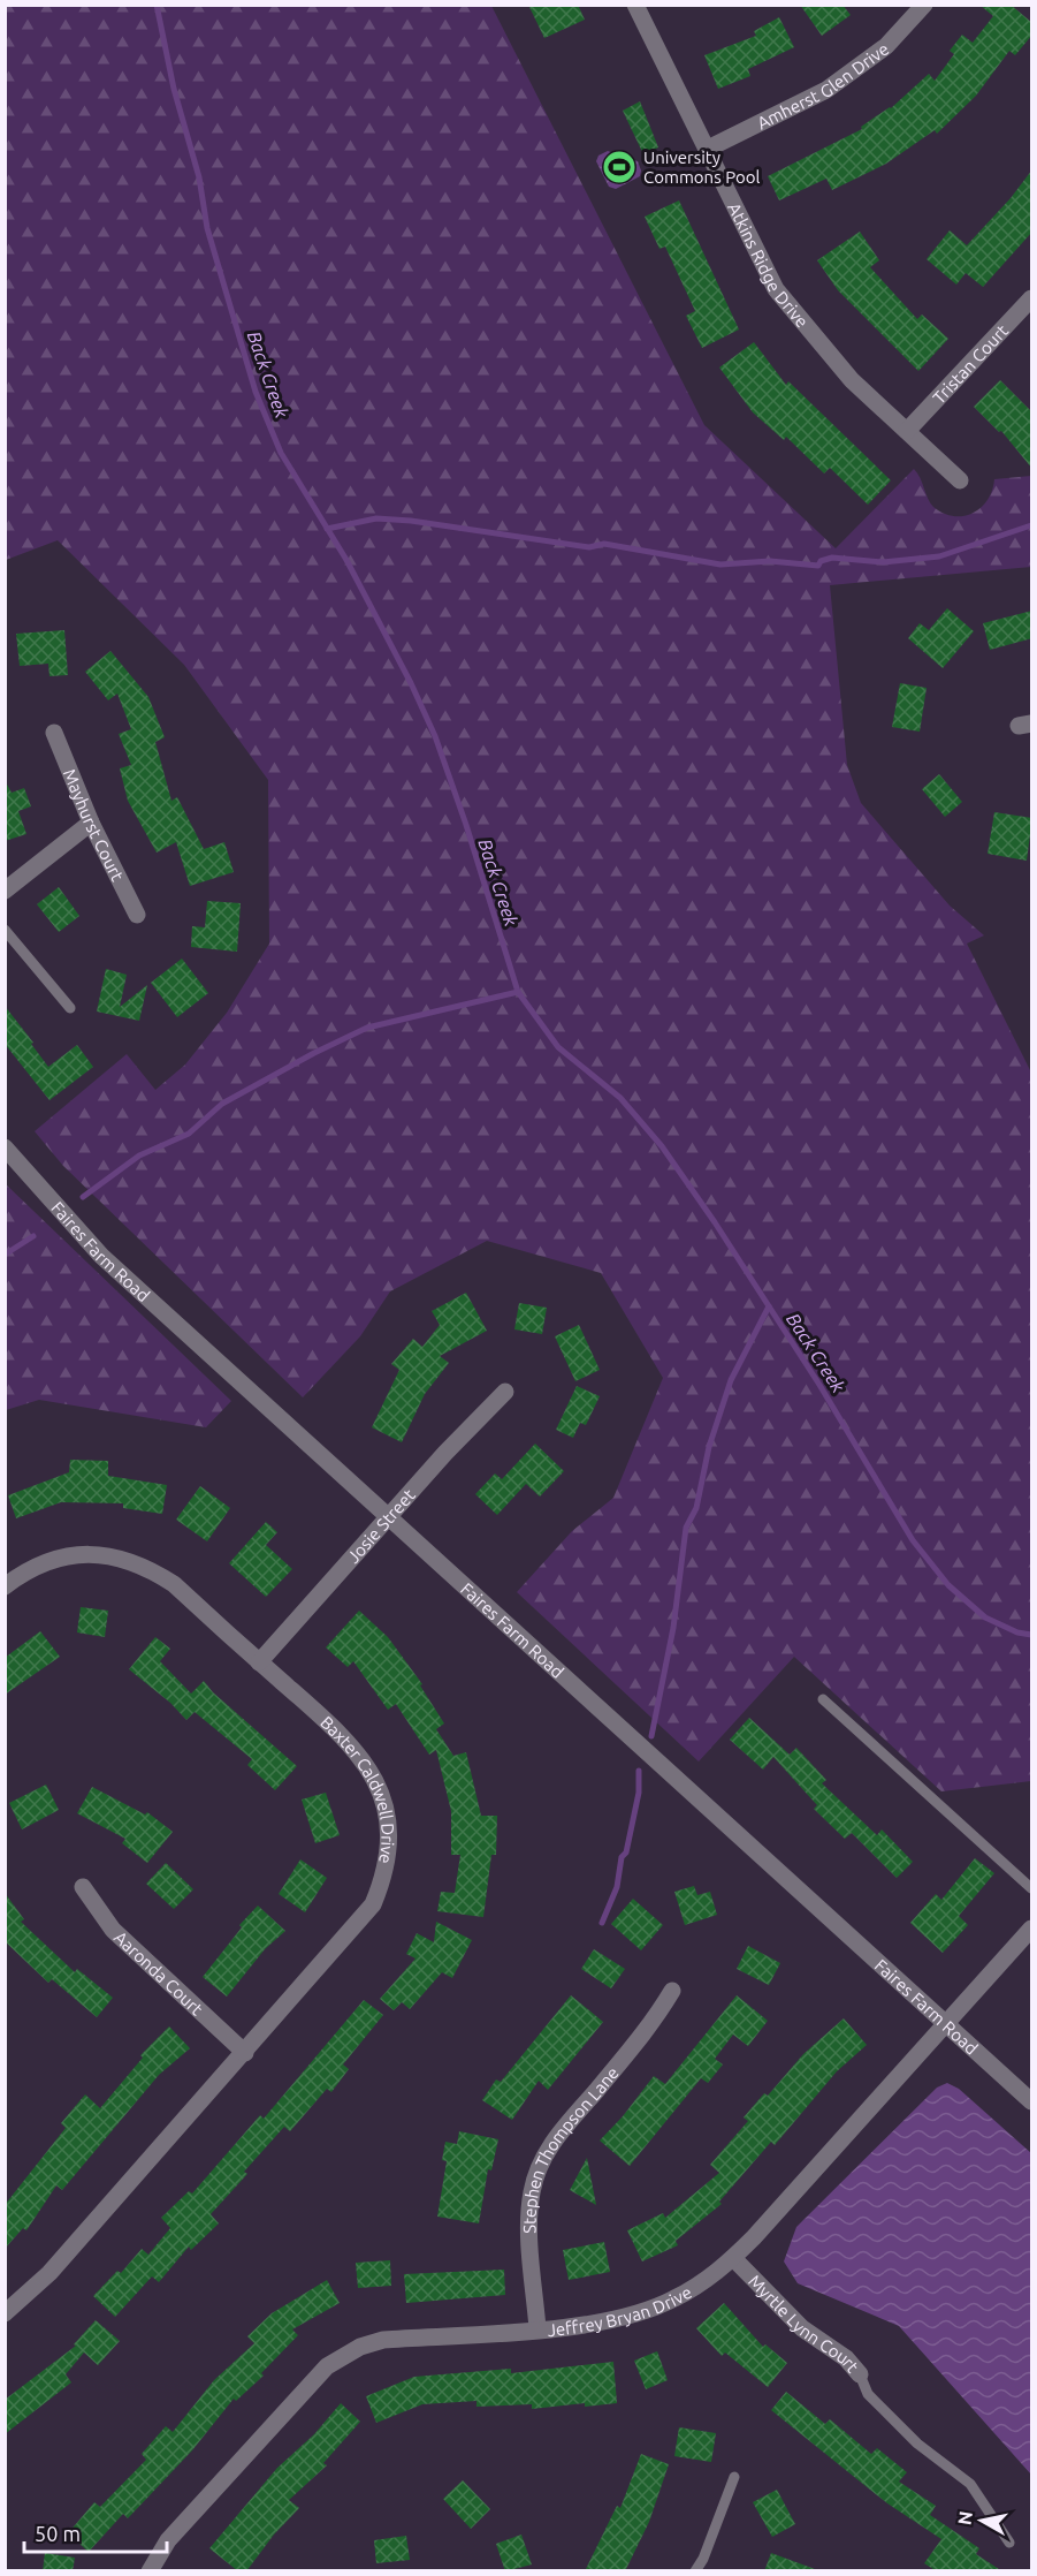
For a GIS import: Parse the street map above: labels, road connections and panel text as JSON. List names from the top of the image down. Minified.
{"streets":{"street":["Amherst Glen Drive","Atkins Ridge Drive","Tristan Court","Mayhurst Court","Faires Farm Road","Josie Street","Baxter Caldwell Drive","Aaronda Court","Stephen Thompson Lane","Jeffrey Bryan Drive","Myrtle Lynn Court"]},"crossings":[["Amherst Glen Drive","Atkins Ridge Drive"],["Atkins Ridge Drive","Tristan Court"],["Faires Farm Road","Josie Street"],["Faires Farm Road","Jeffrey Bryan Drive"],["Josie Street","Baxter Caldwell Drive"],["Baxter Caldwell Drive","Aaronda Court"],["Stephen Thompson Lane","Jeffrey Bryan Drive"],["Jeffrey Bryan Drive","Myrtle Lynn Court"]],"water":["Back Creek"],"places":{"sports":["University Commons Pool"]},"scale_bar":"50 m","north":"left"}
